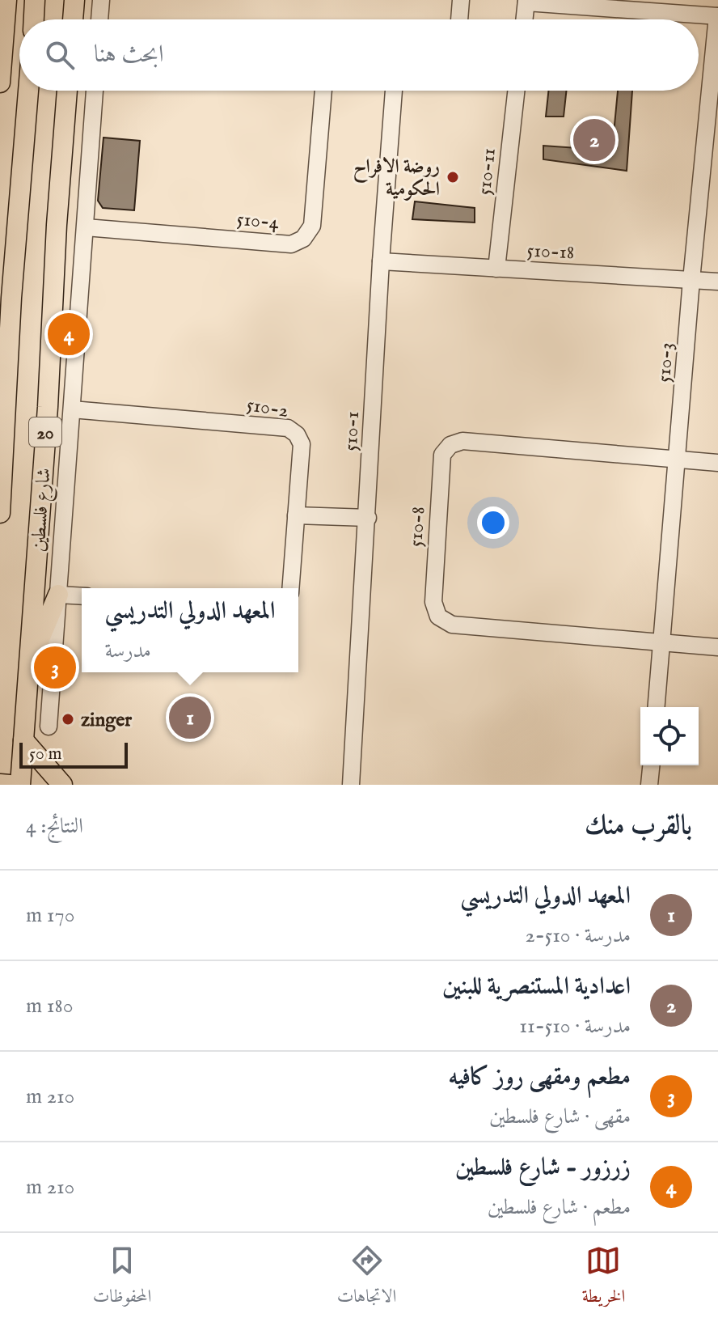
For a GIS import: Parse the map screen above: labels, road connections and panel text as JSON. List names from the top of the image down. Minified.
{"streets":{"main road":["20","شارع فلسطين"],"street":["510-11","510-4","510-18","510-3","510-2","510-1","510-8"]},"crossings":[["510-11","510-18"],["510-18","510-3"],["510-18","510-1"],["510-3","510-8"]],"places":["روضة الافراح الحكومية","zinger"],"scale_bar":"50 m","page":{"search":"ابحث هنا","pins":["2","4","3","1"],"popup":["المعهد الدولي التدريسي","مدرسة"],"scale":"50 m","heading":["بالقرب منك","النتائج: 4"],"list":[{"mark":"1","name":"المعهد الدولي التدريسي","note":"مدرسة · 510-2","value":"170 m"},{"mark":"2","name":"اعدادية المستنصرية للبنين","note":"مدرسة · 510-11","value":"180 m"},{"mark":"3","name":"مطعم ومقهى روز كافيه","note":"مقهى · شارع فلسطين","value":"210 m"},{"mark":"4","name":"زرزور - شارع فلسطين","note":"مطعم · شارع فلسطين","value":"210 m"}],"nav":["الخريطة","الاتجاهات","المحفوظات"]}}
